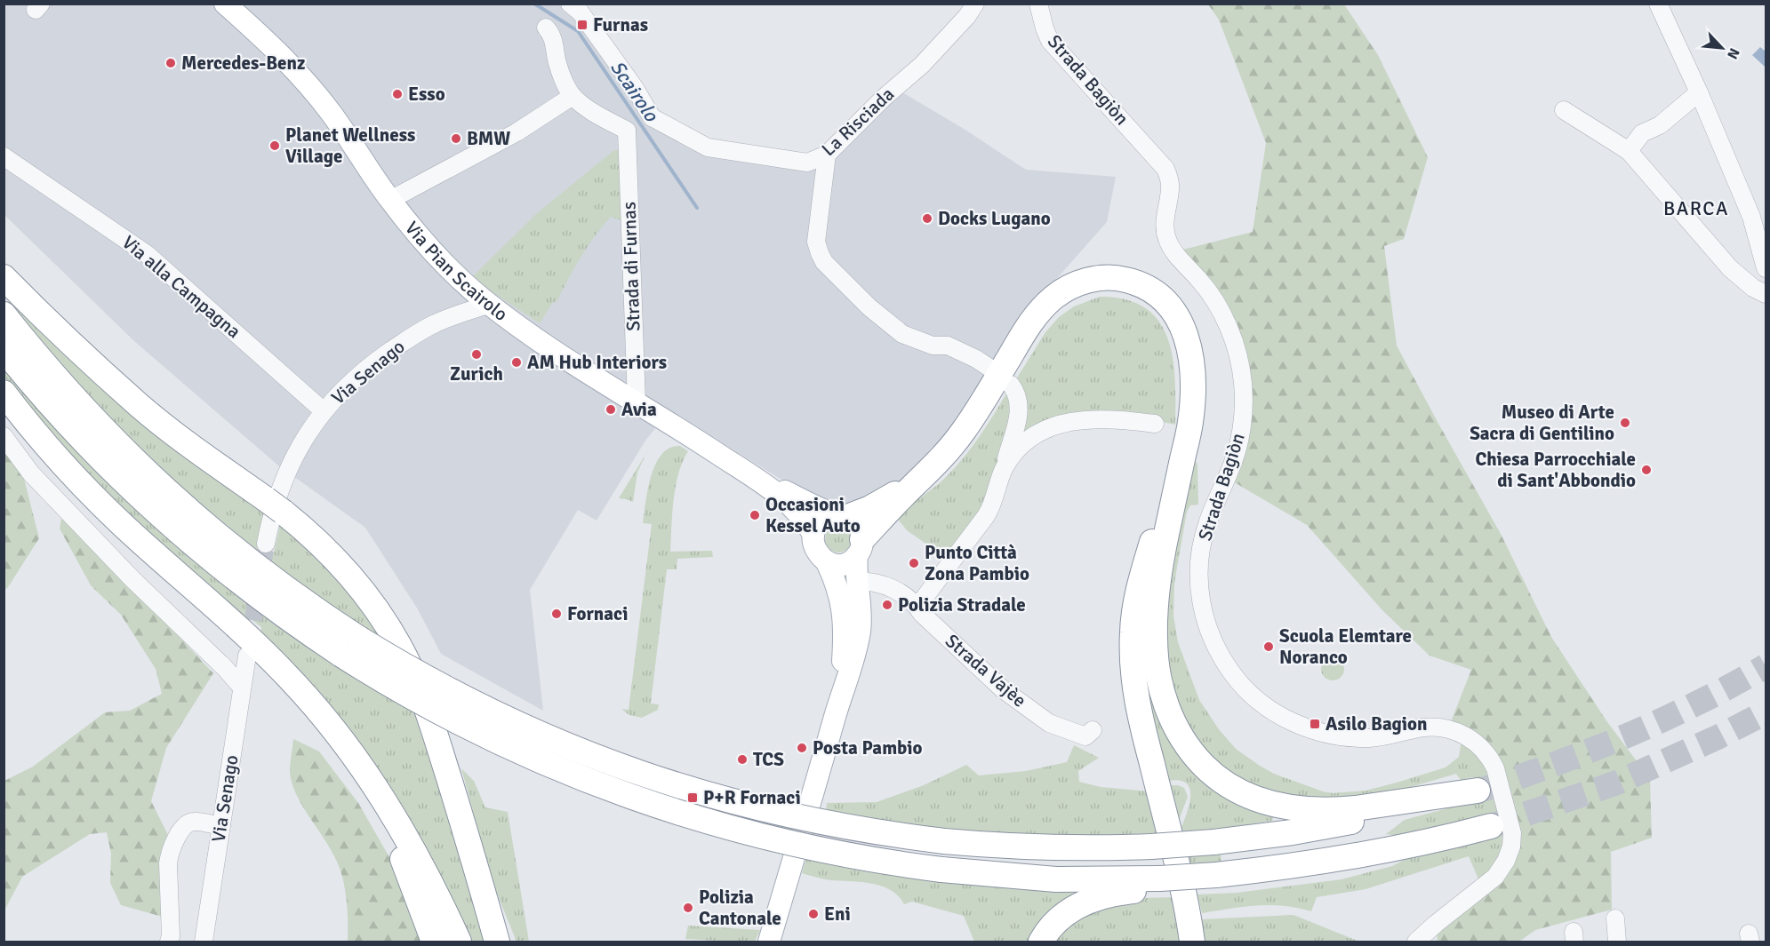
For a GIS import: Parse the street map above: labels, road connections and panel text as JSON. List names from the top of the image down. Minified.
{"streets":{"main road":["Via Pian Scairolo"],"street":["Strada Bagiòn","La Risciada","Strada di Furnas","Via alla Campagna","Via Senago","Strada Vajèe"]},"crossings":[["Strada di Furnas","Via Pian Scairolo"],["Via Pian Scairolo","Via Senago"],["Via alla Campagna","Via Senago"]],"districts":["BARCA"],"water":["Scairolo"],"places":{"transit":["Furnas","Asilo Bagion","P+R Fornaci"],"other":["Mercedes-Benz","Esso","BMW","Planet Wellness Village","Docks Lugano","Zurich","AM Hub Interiors","Avia","Museo di Arte Sacra di Gentilino","Chiesa Parrocchiale di Sant'Abbondio","Occasioni Kessel Auto","Punto Città Zona Pambio","Polizia Stradale","Fornaci","Scuola Elemtare Noranco","Posta Pambio","TCS","Polizia Cantonale","Eni"]},"north":"bottom right"}
